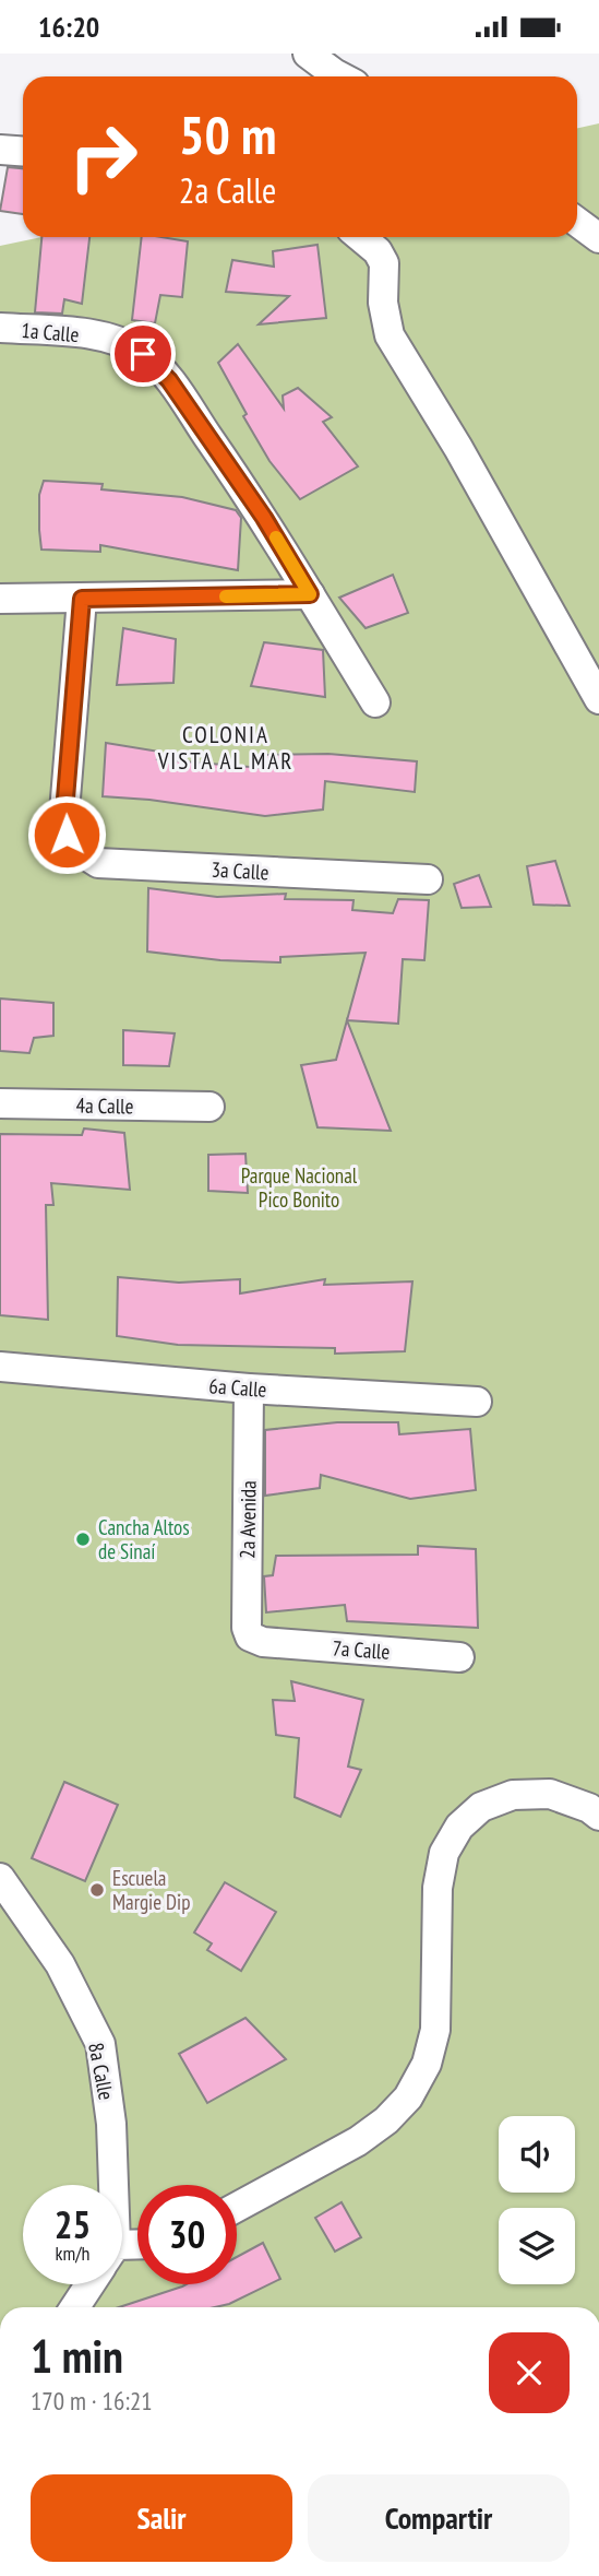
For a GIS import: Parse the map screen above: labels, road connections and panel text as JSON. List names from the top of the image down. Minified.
{"streets":{"street":["1a Calle","3a Calle","4a Calle","6a Calle","2a Avenida","7a Calle","8a Calle"]},"crossings":[["6a Calle","2a Avenida"],["2a Avenida","7a Calle"]],"districts":["COLONIA VISTA AL MAR"],"parks":["Parque Nacional Pico Bonito"],"places":["Cancha Altos de Sinaí","Escuela Margie Dip"],"page":{"status":"16:20","turn":["50 m","2a Calle"],"speed":"25 km/h","limit":"30","heading":["1 min","170 m · 16:21"],"buttons":["Salir","Compartir"]}}
